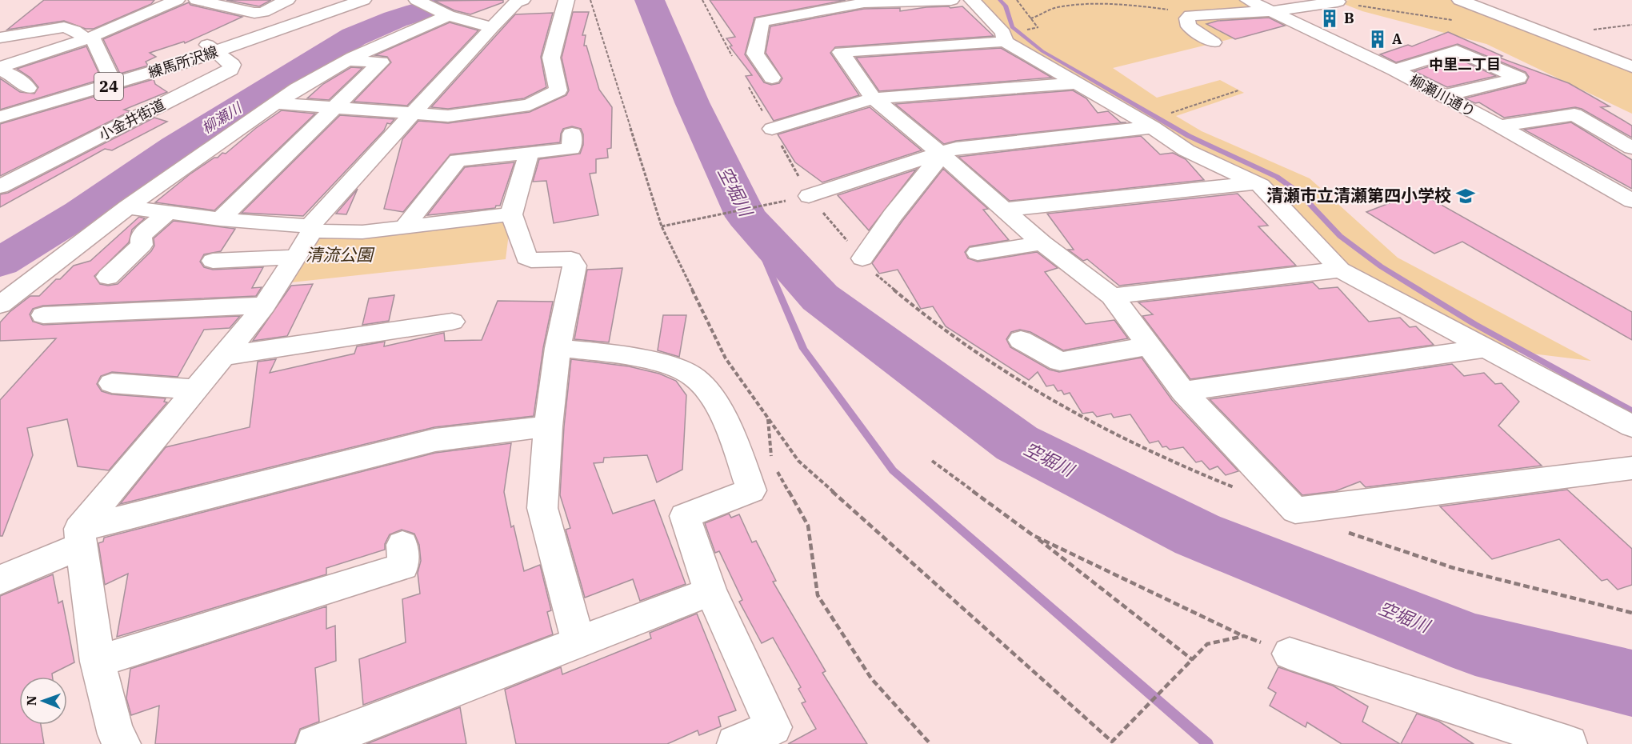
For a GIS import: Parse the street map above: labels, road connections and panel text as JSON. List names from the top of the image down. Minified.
{"streets":{"street":["練馬所沢線","24","柳瀬川通り","小金井街道"]},"crossings":[["練馬所沢線","小金井街道"]],"districts":["中里二丁目"],"water":["柳瀬川","空堀川"],"parks":["清流公園"],"places":{"building":["B","A"],"school or university":["清瀬市立清瀬第四小学校"]},"north":"left"}
